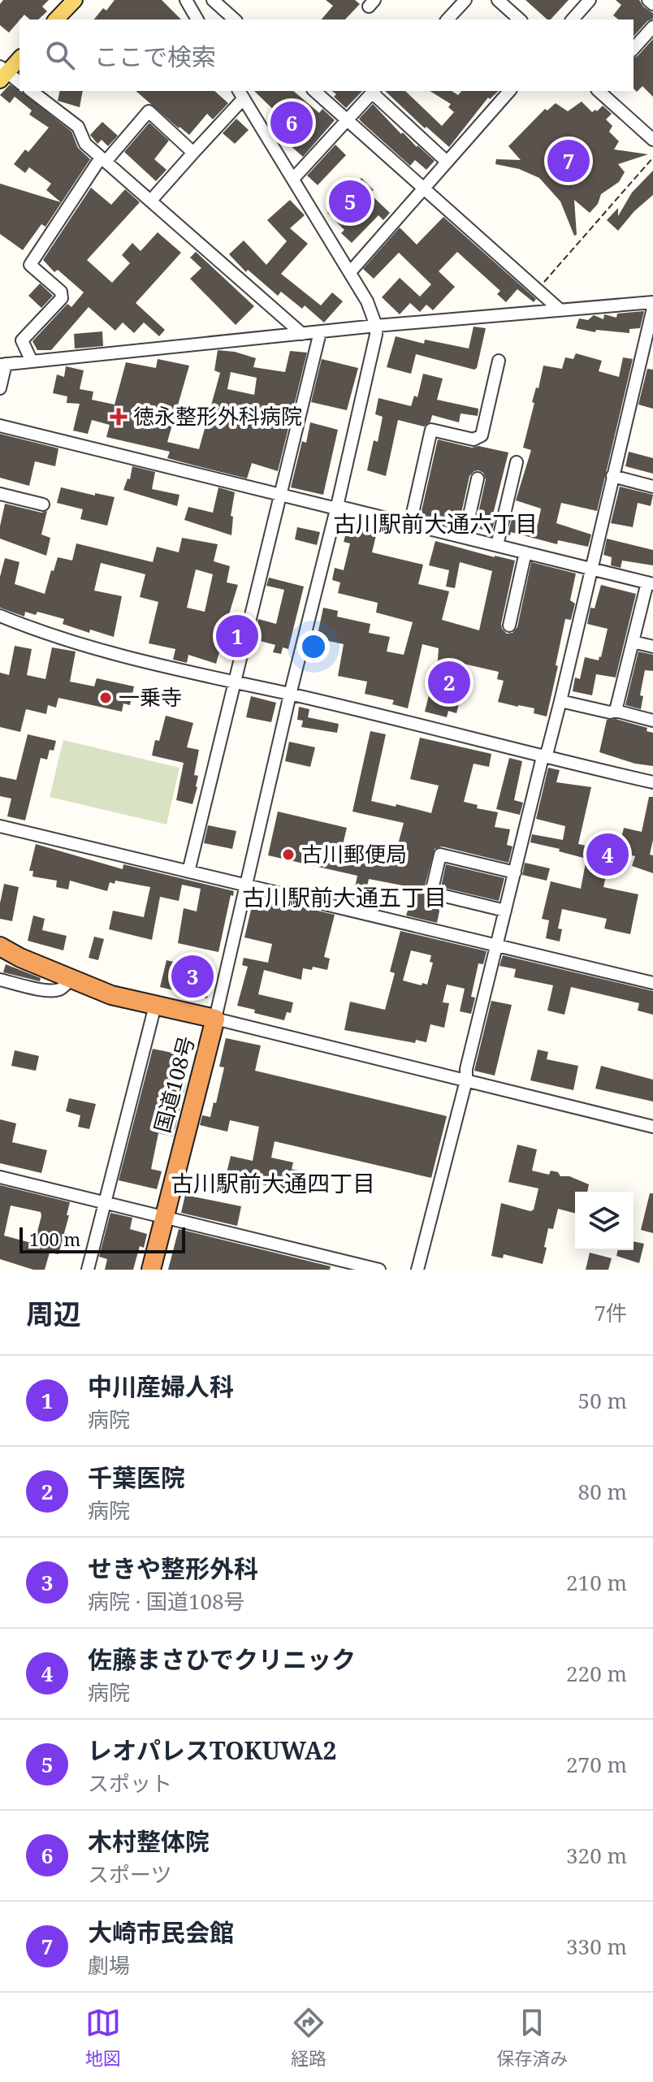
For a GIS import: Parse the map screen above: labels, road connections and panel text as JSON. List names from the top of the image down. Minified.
{"streets":{"highway":["国道108号"]},"districts":["古川駅前大通六丁目","古川駅前大通五丁目","古川駅前大通四丁目"],"places":{"health":["徳永整形外科病院"],"other":["一乗寺","古川郵便局"]},"scale_bar":"100 m","page":{"search":"ここで検索","pins":["6","7","5","1","2","4","3"],"scale":"100 m","heading":["周辺","7件"],"list":[{"mark":"1","name":"中川産婦人科","note":"病院","value":"50 m"},{"mark":"2","name":"千葉医院","note":"病院","value":"80 m"},{"mark":"3","name":"せきや整形外科","note":"病院 · 国道108号","value":"210 m"},{"mark":"4","name":"佐藤まさひでクリニック","note":"病院","value":"220 m"},{"mark":"5","name":"レオパレスTOKUWA2","note":"スポット","value":"270 m"},{"mark":"6","name":"木村整体院","note":"スポーツ","value":"320 m"},{"mark":"7","name":"大崎市民会館","note":"劇場","value":"330 m"}],"nav":["地図","経路","保存済み"]}}
